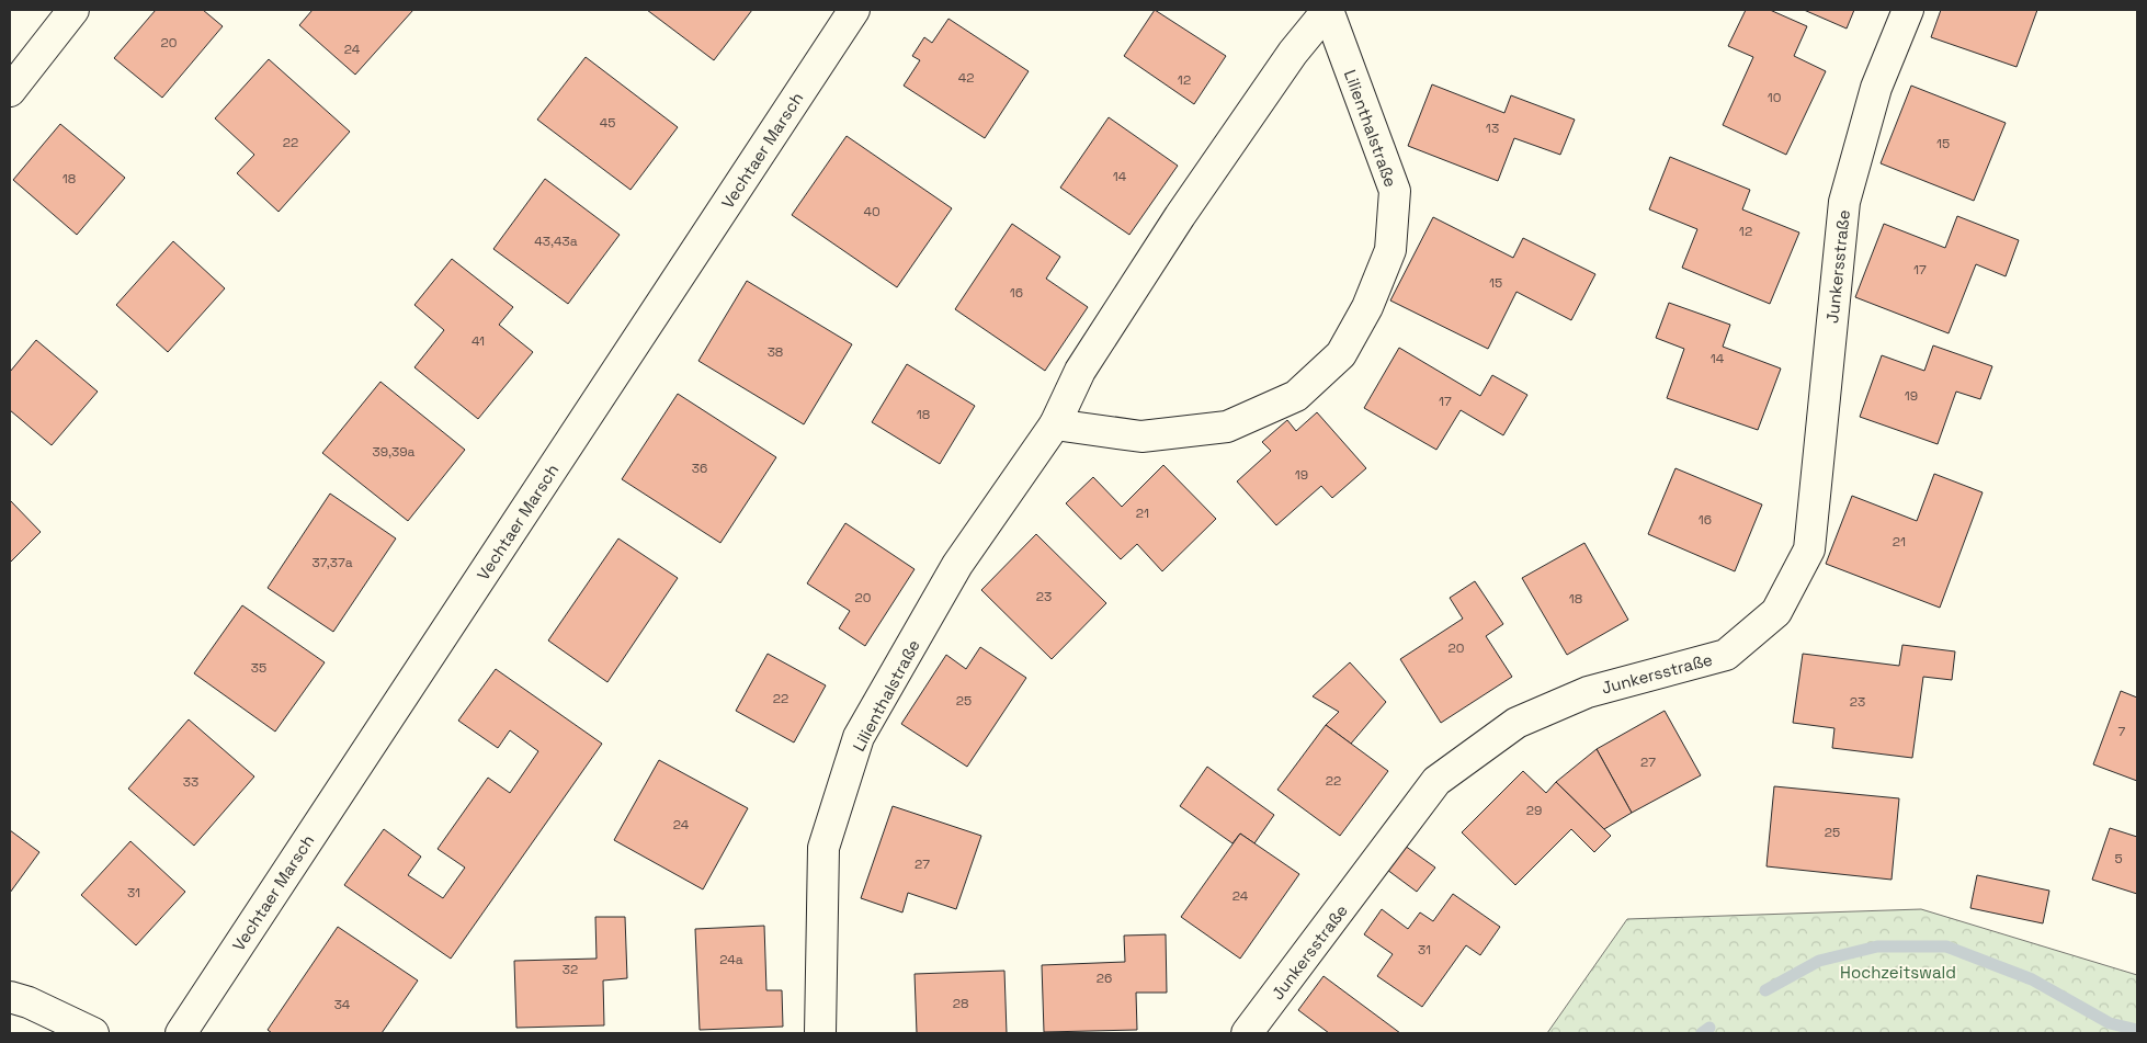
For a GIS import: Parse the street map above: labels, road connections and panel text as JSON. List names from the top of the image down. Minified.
{"streets":{"street":["Lilienthalstraße","Vechtaer Marsch","Junkersstraße"]},"parks":["Hochzeitswald"],"house_numbers":["20","24","42","12","10","45","13","22","15","14","18","40","12","43,43a","17","15","16","41","38","14","19","17","18","39,39a","36","19","21","16","21","37,37a","23","20","18","20","35","22","25","23","7","27","22","33","29","24","25","5","27","31","24","31","24a","32","26","28","34"]}
